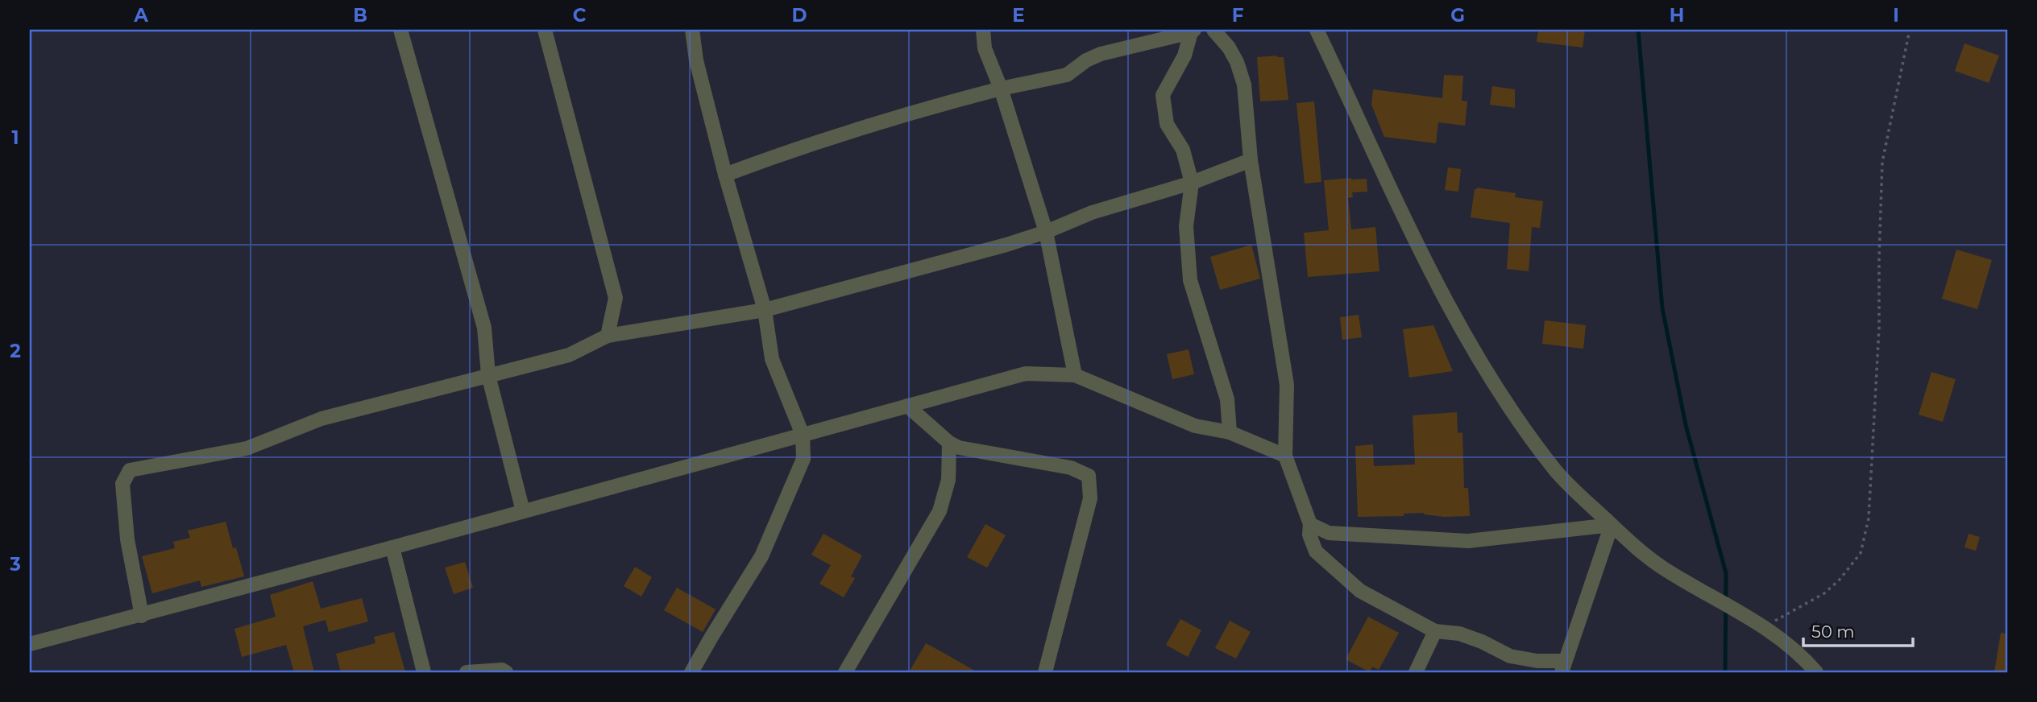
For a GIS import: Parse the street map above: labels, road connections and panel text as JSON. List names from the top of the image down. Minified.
{"scale_bar":"50 m","grid":{"columns":["A","B","C","D","E","F","G","H","I"],"rows":["1","2","3"]}}
